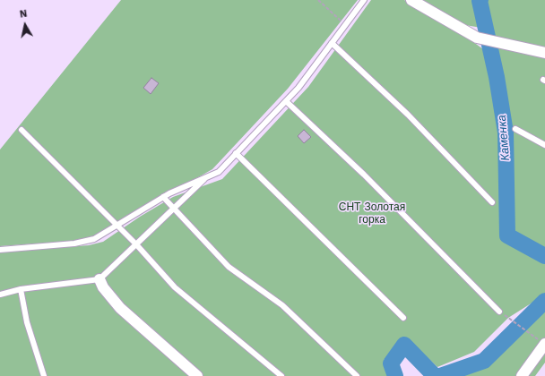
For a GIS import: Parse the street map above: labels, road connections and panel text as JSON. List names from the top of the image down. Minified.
{"water":["Каменка"],"parks":["СНТ Золотая горка"],"north":"top"}
